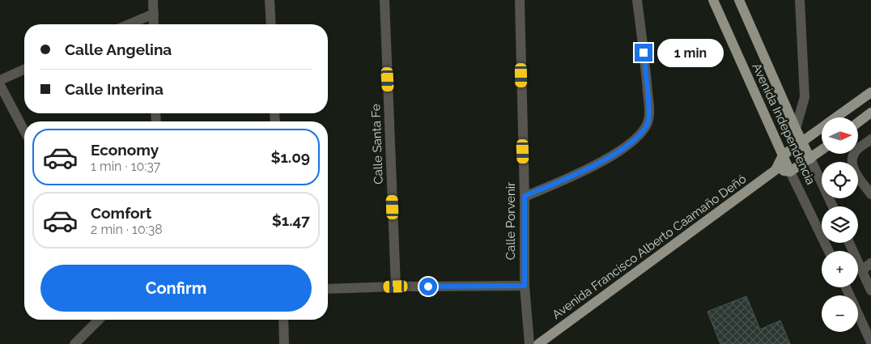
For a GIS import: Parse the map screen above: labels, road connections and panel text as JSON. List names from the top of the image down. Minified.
{"streets":{"main road":["Avenida Independencia","Avenida Francisco Alberto Caamaño Deñó"],"street":["Calle Santa Fe","Calle Porvenir"]},"crossings":[["Avenida Independencia","Avenida Francisco Alberto Caamaño Deñó"]],"north":"right","page":{"banner":["Calle Angelina","Calle Interina"],"bubble":"1 min","map_buttons":["+","−"],"list":[{"name":"Economy","note":"1 min · 10:37","value":"$1.09"},{"name":"Comfort","note":"2 min · 10:38","value":"$1.47"}],"buttons":"Confirm"}}
